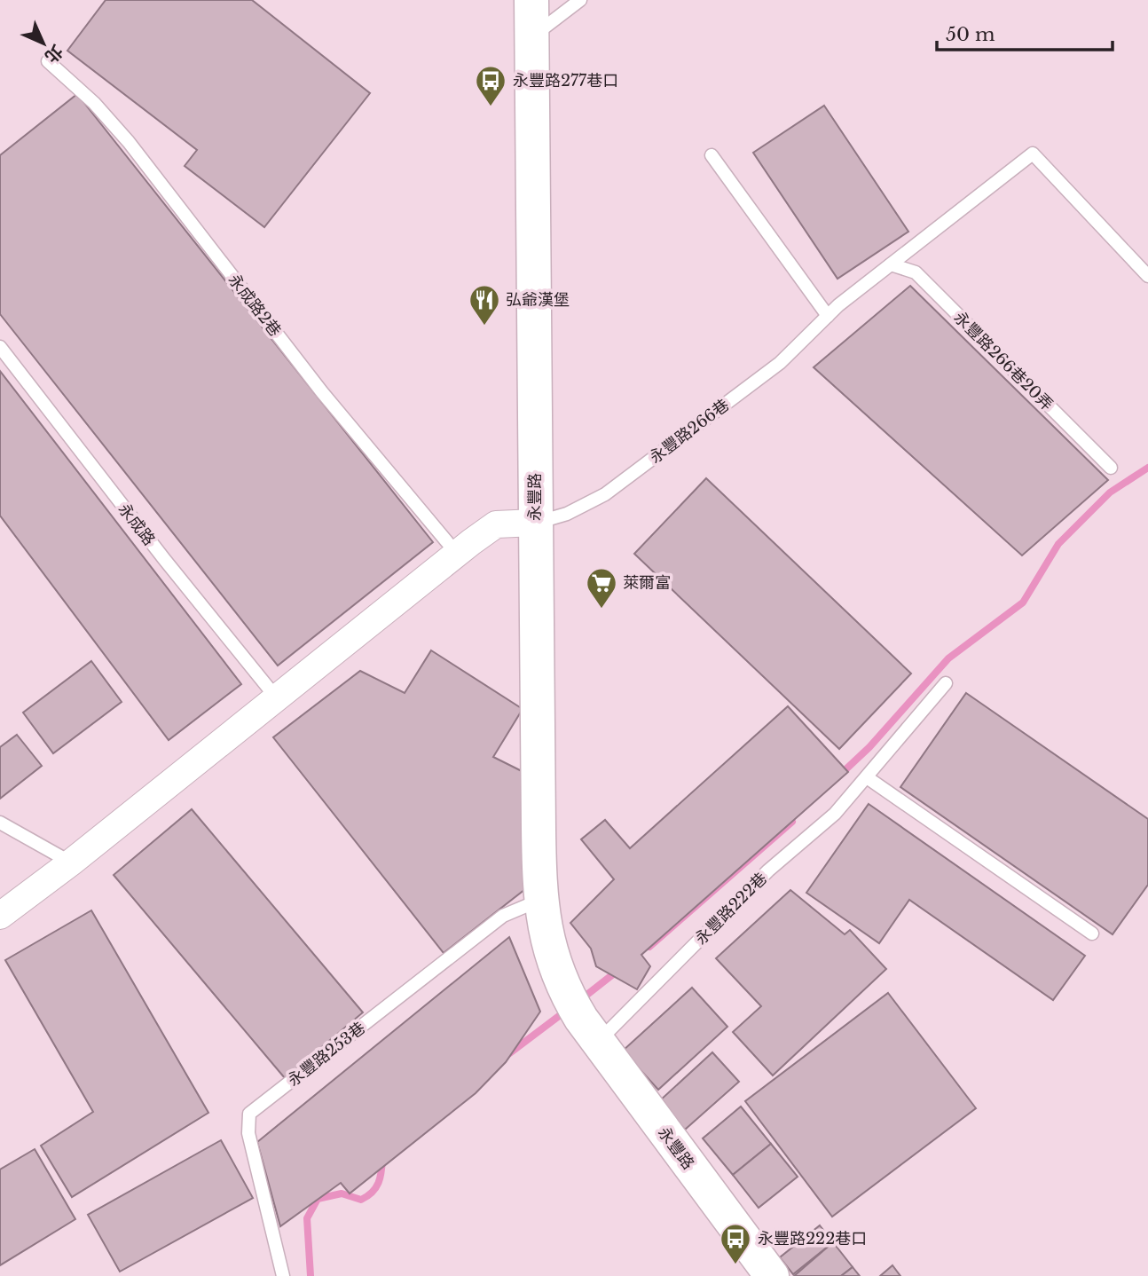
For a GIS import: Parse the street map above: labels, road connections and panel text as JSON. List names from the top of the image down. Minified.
{"streets":{"street":["永豐路"],"lane":["永成路2巷","永豐路266巷20弄","永豐路266巷","永成路","永豐路222巷","永豐路253巷"]},"crossings":[["永豐路266巷20弄","永豐路266巷"],["永豐路266巷","永豐路"],["永豐路","永豐路222巷"],["永豐路","永豐路253巷"]],"places":{"bus stop":["永豐路277巷口","永豐路222巷口"],"restaurant":["弘爺漢堡"],"supermarket":["萊爾富"]},"scale_bar":"50 m","north":"bottom right"}
